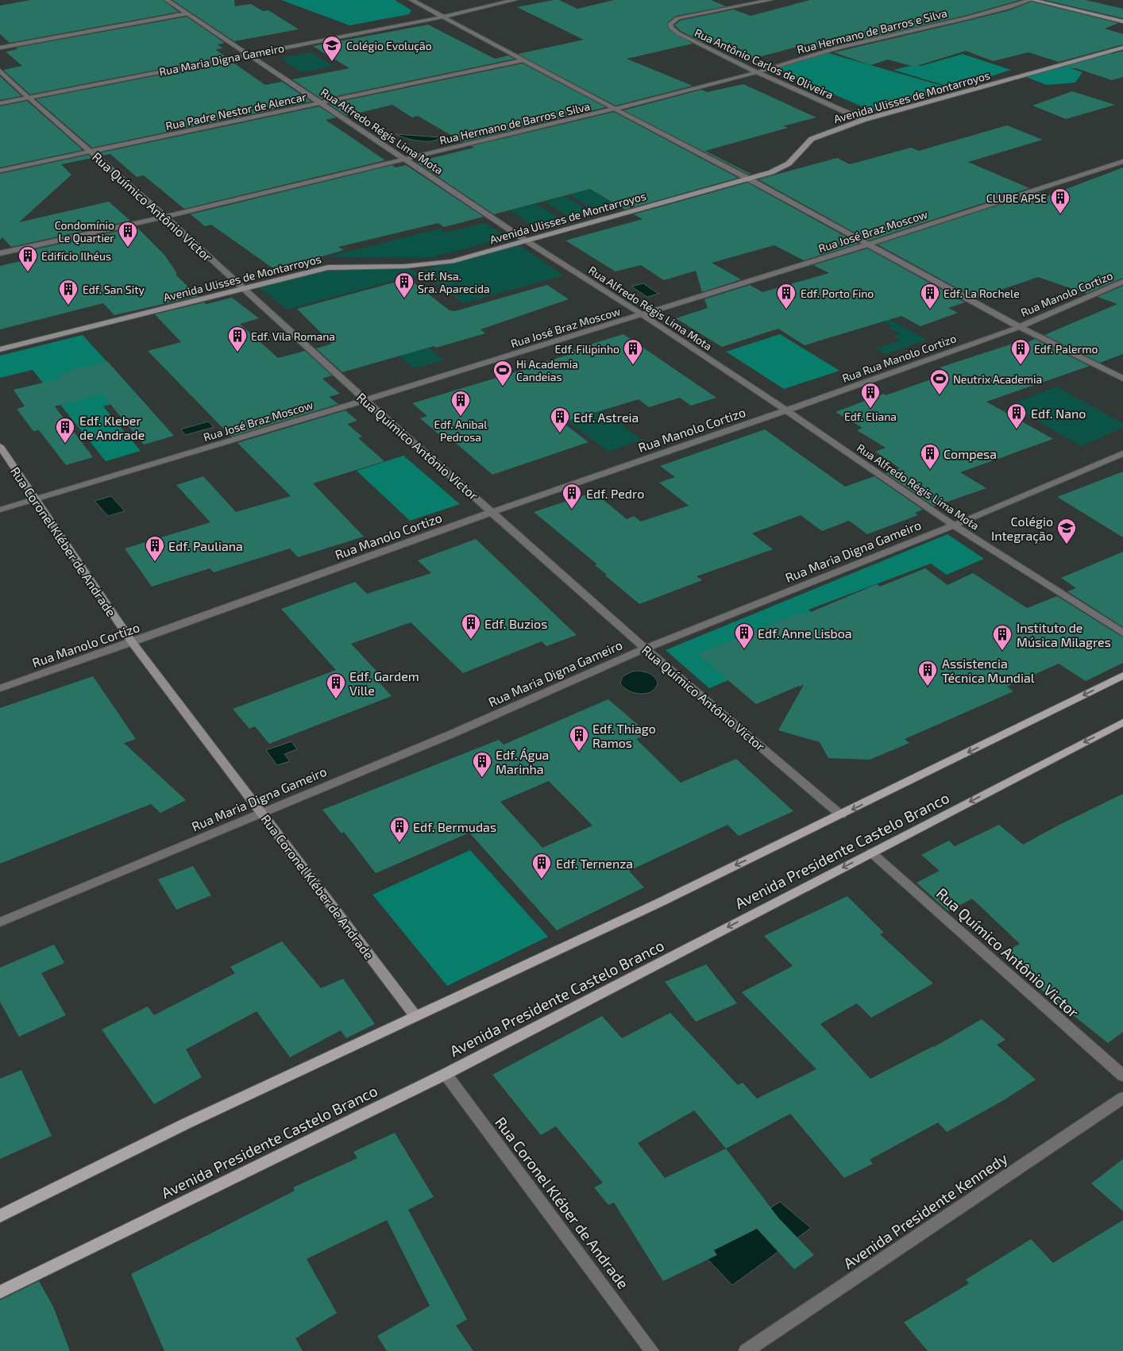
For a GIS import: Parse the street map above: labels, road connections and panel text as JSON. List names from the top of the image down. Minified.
{"streets":{"main road":["Avenida Ulisses de Montarroyos","Rua Coronel Kléber de Andrade","Avenida Presidente Castelo Branco"],"street":["Rua Hermano de Barros e Silva","Rua Maria Digna Gameiro","Rua Antônio Carlos de Oliveira","Rua Padre Nestor de Alencar","Rua Alfredo Régis Lima Mota","Rua Químico Antônio Victor","Rua José Braz Moscow","Rua Manolo Cortizo","Rua Rua Manolo Cortizo","Avenida Presidente Kennedy"]},"crossings":[["Rua Hermano de Barros e Silva","Rua Antônio Carlos de Oliveira"],["Rua Hermano de Barros e Silva","Rua Alfredo Régis Lima Mota"],["Rua Hermano de Barros e Silva","Rua Químico Antônio Victor"],["Rua Maria Digna Gameiro","Rua Alfredo Régis Lima Mota"],["Rua Maria Digna Gameiro","Rua Químico Antônio Victor"],["Rua Maria Digna Gameiro","Rua Coronel Kléber de Andrade"],["Rua Antônio Carlos de Oliveira","Avenida Ulisses de Montarroyos"],["Avenida Ulisses de Montarroyos","Rua Alfredo Régis Lima Mota"],["Avenida Ulisses de Montarroyos","Rua Químico Antônio Victor"],["Rua Padre Nestor de Alencar","Rua Alfredo Régis Lima Mota"],["Rua Padre Nestor de Alencar","Rua Químico Antônio Victor"],["Rua Alfredo Régis Lima Mota","Rua José Braz Moscow"],["Rua Alfredo Régis Lima Mota","Rua Manolo Cortizo"],["Rua Alfredo Régis Lima Mota","Rua Rua Manolo Cortizo"],["Rua Químico Antônio Victor","Rua José Braz Moscow"],["Rua Químico Antônio Victor","Rua Manolo Cortizo"],["Rua Químico Antônio Victor","Avenida Presidente Castelo Branco"],["Rua José Braz Moscow","Rua Coronel Kléber de Andrade"],["Rua Manolo Cortizo","Rua Rua Manolo Cortizo"],["Rua Manolo Cortizo","Rua Coronel Kléber de Andrade"],["Rua Coronel Kléber de Andrade","Avenida Presidente Castelo Branco"]],"places":{"school or university":["Colégio Evolução","Colégio Integração"],"building":["CLUBE APSE","Condomínio Le Quartier","Edifício Ilhéus","Edf. Nsa. Sra. Aparecida","Edf. San Sity","Edf. Porto Fino","Edf. La Rochele","Edf. Vila Romana","Edf. Filipinho","Edf. Palermo","Edf. Eliana","Edf. Anibal Pedrosa","Edf. Nano","Edf. Astreia","Edf. Kleber de Andrade","Compesa","Edf. Pedro","Edf. Pauliana","Edf. Buzios","Edf. Anne Lisboa","Instituto de Música Milagres","Assistencia Técnica Mundial","Edf. Gardem Ville","Edf. Thiago Ramos","Edf. Água Marinha","Edf. Bermudas","Edf. Ternenza"],"sports":["Hi Academia Candeias","Neutrix Academia"]}}
